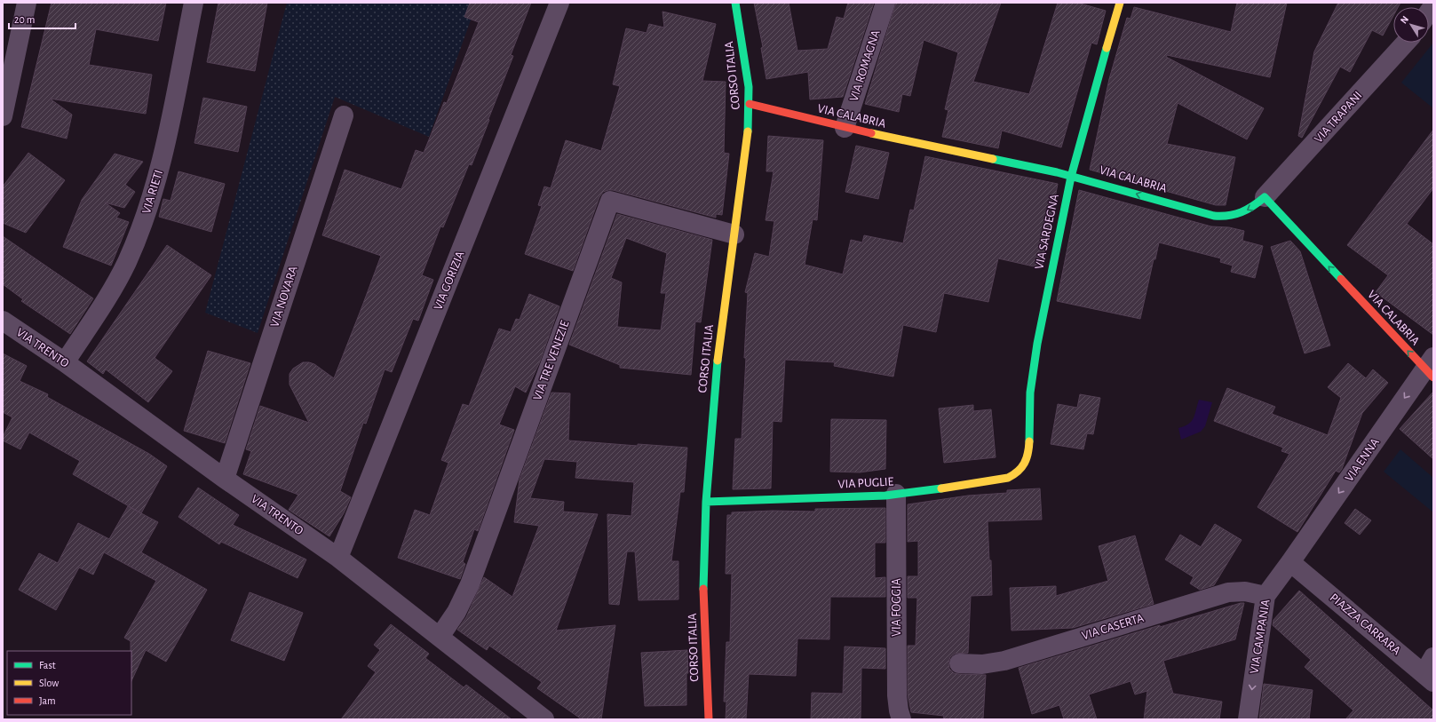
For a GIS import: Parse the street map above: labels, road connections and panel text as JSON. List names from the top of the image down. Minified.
{"streets":{"street":["VIA ROMAGNA","CORSO ITALIA","VIA CALABRIA","VIA TRAPANI","VIA RIETI","VIA SARDEGNA","VIA GORIZIA","VIA NOVARA","VIA TRENTO","VIA TRE VENEZIE","VIA ENNA","VIA PUGLIE","VIA FOGGIA","PIAZZA CARRARA","VIA CASERTA","VIA CAMPANIA"]},"crossings":[["VIA ROMAGNA","VIA CALABRIA"],["CORSO ITALIA","VIA CALABRIA"],["CORSO ITALIA","VIA TRE VENEZIE"],["CORSO ITALIA","VIA PUGLIE"],["VIA CALABRIA","VIA TRAPANI"],["VIA CALABRIA","VIA SARDEGNA"],["VIA CALABRIA","VIA ENNA"],["VIA RIETI","VIA TRENTO"],["VIA SARDEGNA","VIA PUGLIE"],["VIA GORIZIA","VIA TRENTO"],["VIA NOVARA","VIA TRENTO"],["VIA TRENTO","VIA TRE VENEZIE"],["VIA ENNA","PIAZZA CARRARA"],["VIA ENNA","VIA CAMPANIA"],["VIA PUGLIE","VIA FOGGIA"],["PIAZZA CARRARA","VIA CAMPANIA"],["VIA CASERTA","VIA CAMPANIA"]],"one_way":["VIA CALABRIA","VIA ENNA","VIA CAMPANIA"],"legend":["Fast","Slow","Jam"],"scale_bar":"20 m","north":"top left"}
